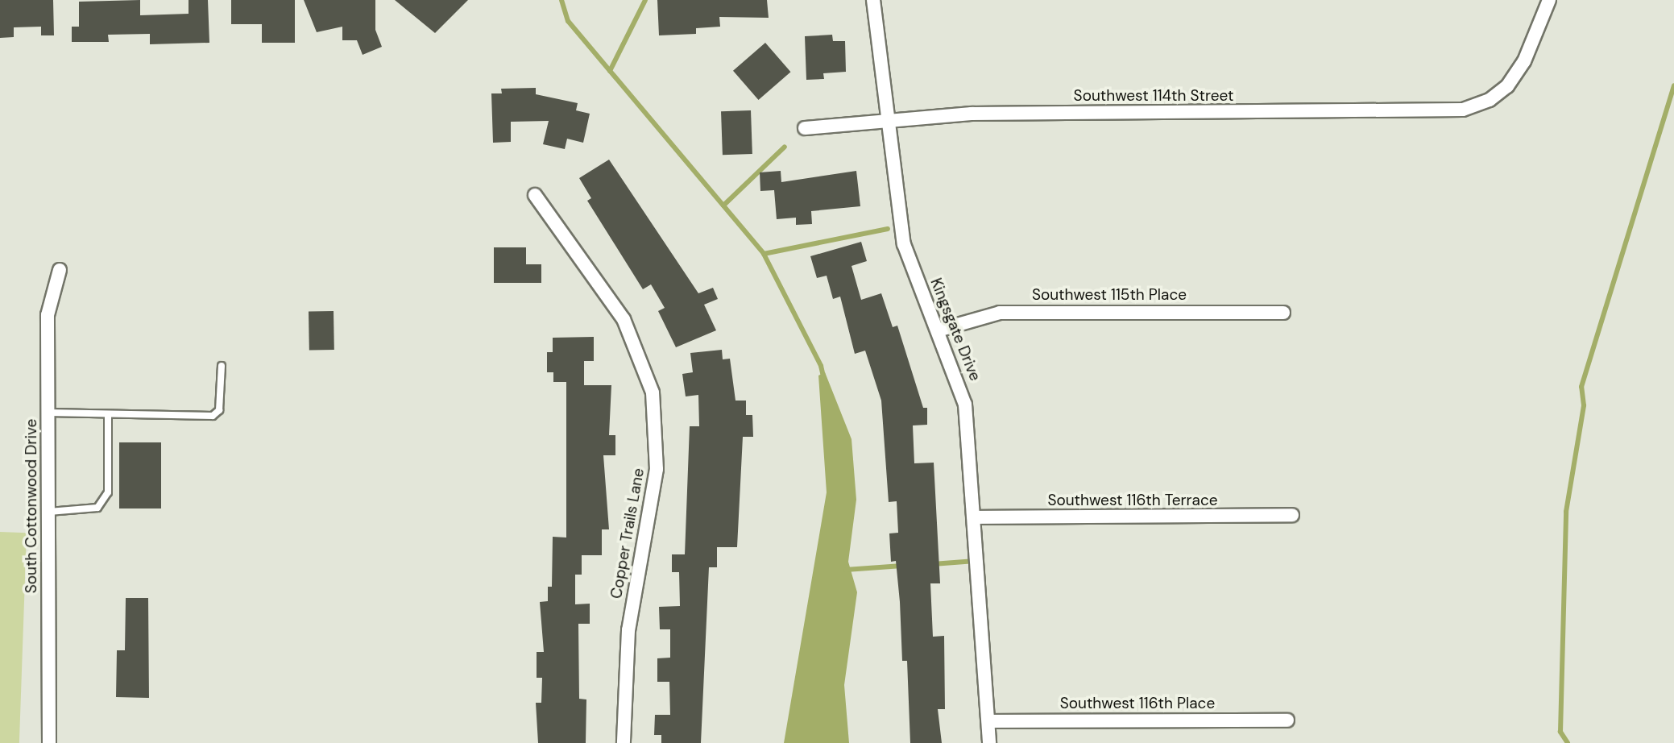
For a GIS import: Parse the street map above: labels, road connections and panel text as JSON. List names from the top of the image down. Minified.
{"streets":{"street":["Southwest 114th Street","Southwest 115th Place","Kingsgate Drive","Southwest 116th Terrace","South Cottonwood Drive","Copper Trails Lane","Southwest 116th Place"]},"crossings":[["Southwest 114th Street","Kingsgate Drive"],["Southwest 115th Place","Kingsgate Drive"],["Kingsgate Drive","Southwest 116th Terrace"],["Kingsgate Drive","Southwest 116th Place"]]}
